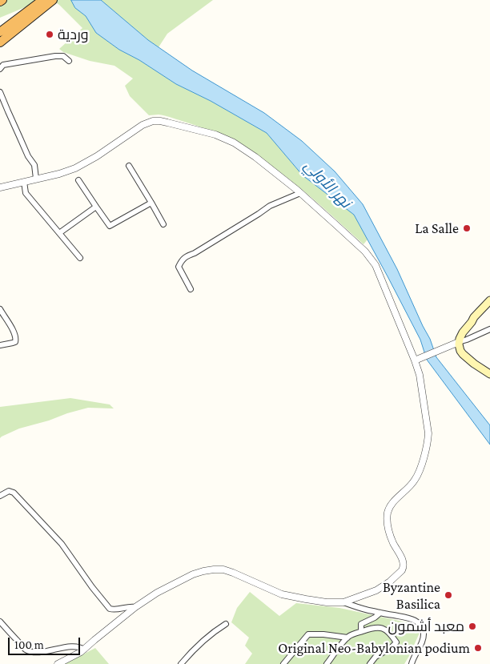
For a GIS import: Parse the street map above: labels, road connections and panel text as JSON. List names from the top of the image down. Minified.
{"water":["نهر الأولي"],"places":["وردية","La Salle","Byzantine Basilica","معبد أشمون","Original Neo-Babylonian podium"],"scale_bar":"100 m"}
